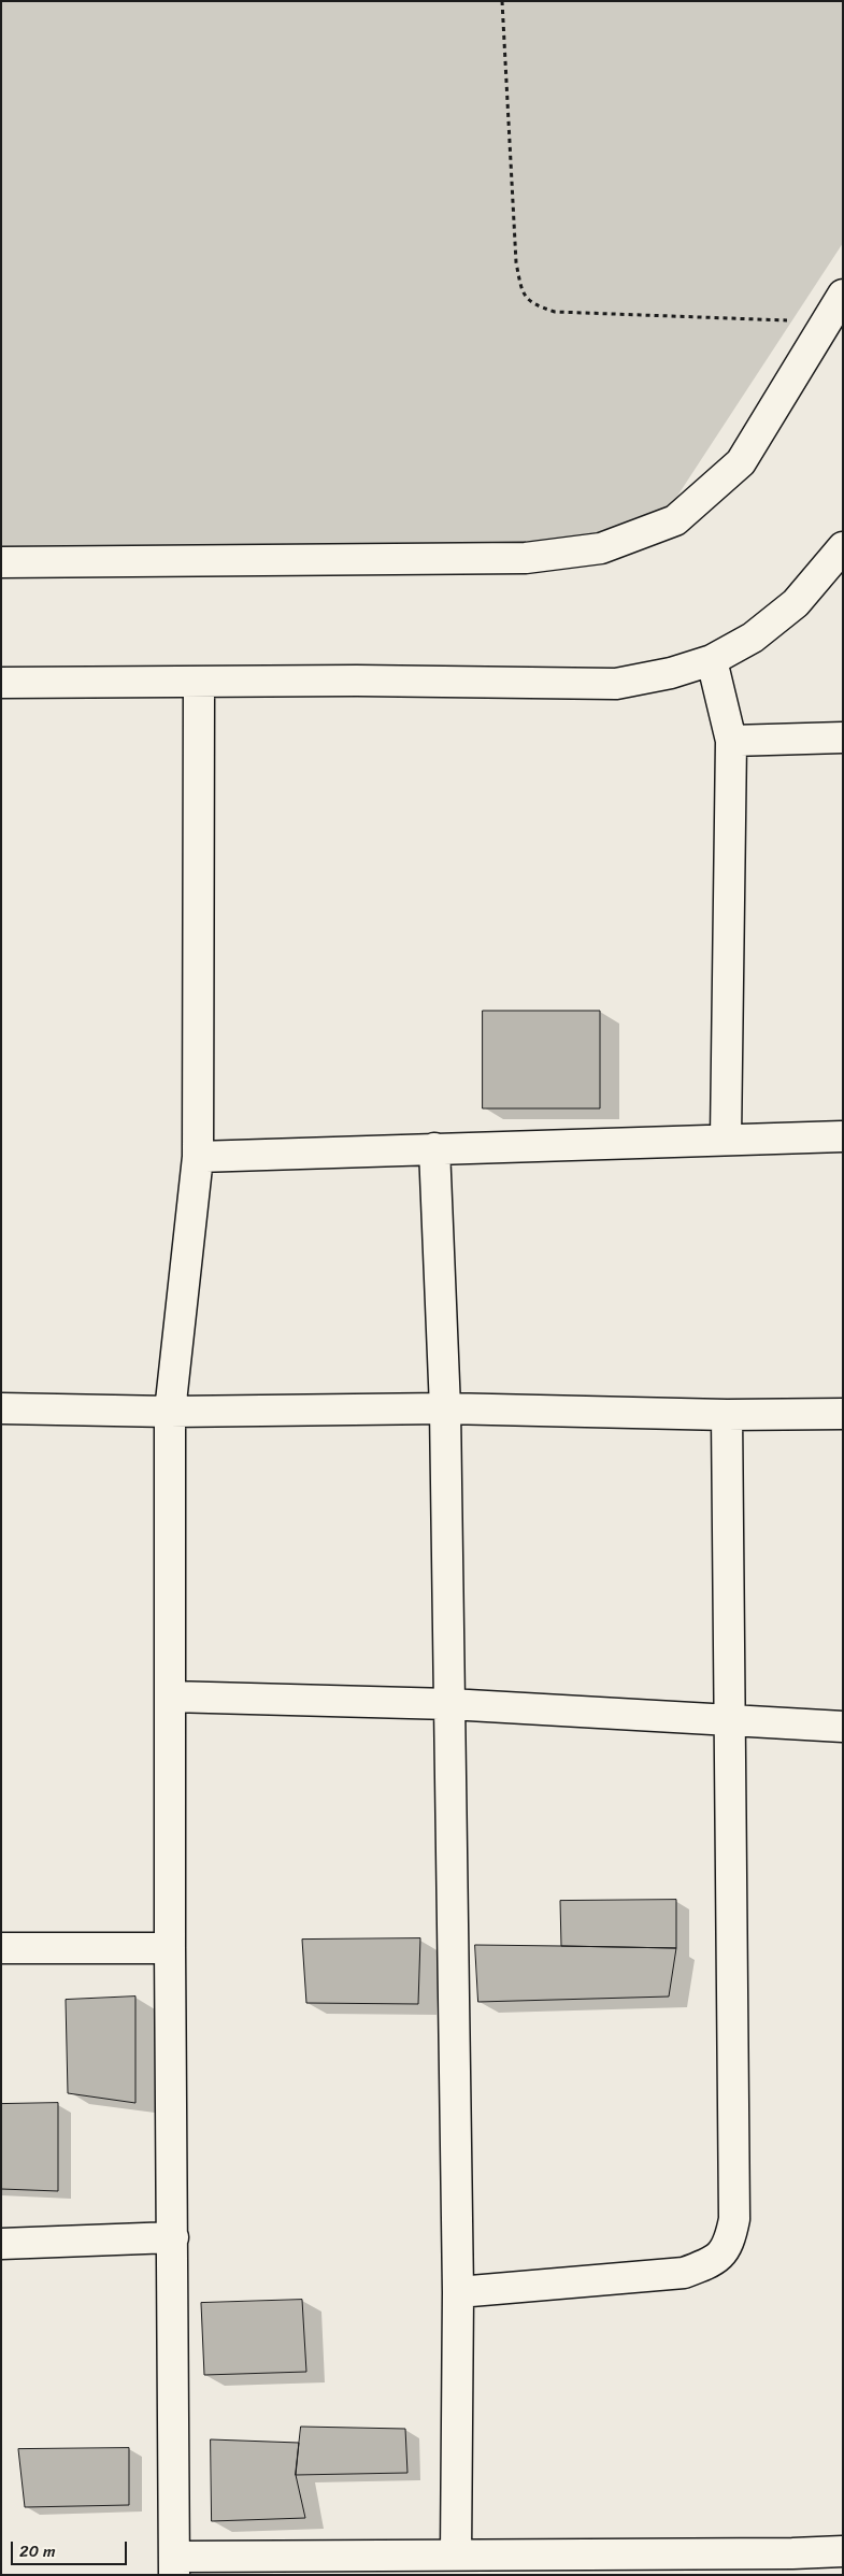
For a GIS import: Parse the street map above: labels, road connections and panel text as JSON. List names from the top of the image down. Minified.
{"scale_bar":"20 m"}
